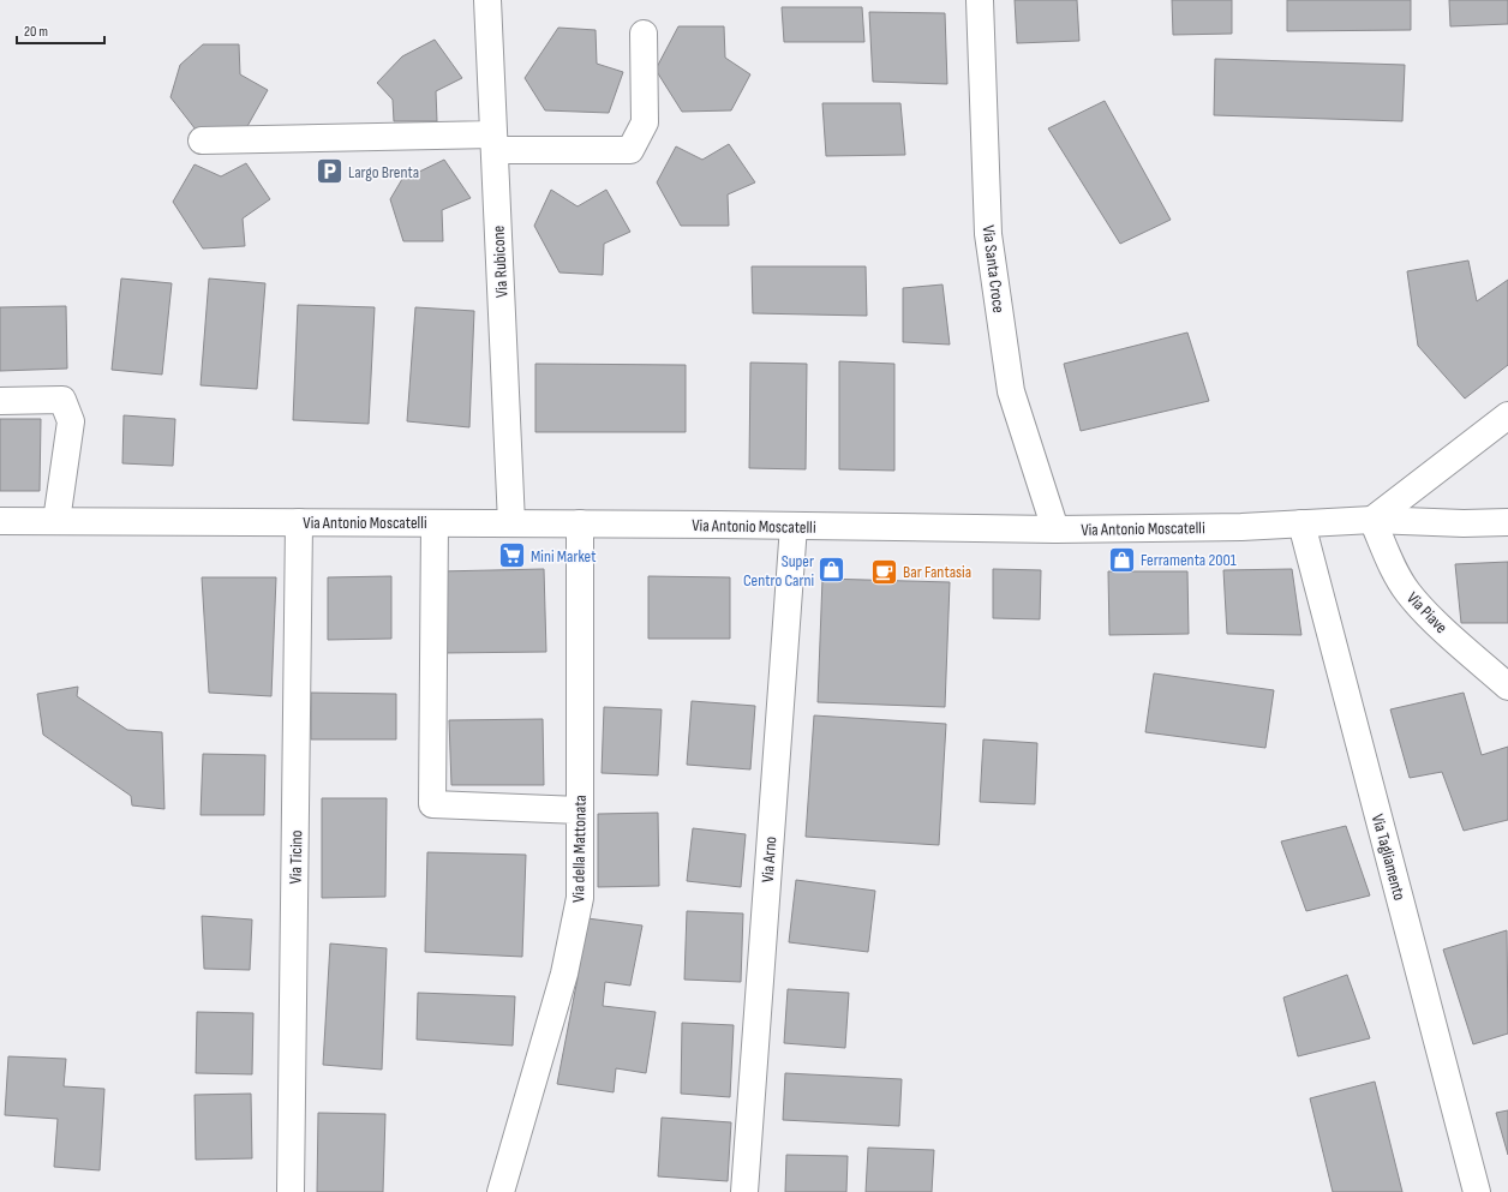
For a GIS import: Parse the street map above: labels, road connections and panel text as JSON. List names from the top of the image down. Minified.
{"streets":{"street":["Via Rubicone","Via Santa Croce","Via Antonio Moscatelli","Via Piave","Via della Mattonata","Via Ticino","Via Tagliamento","Via Arno"]},"crossings":[["Via Rubicone","Via Antonio Moscatelli"],["Via Santa Croce","Via Antonio Moscatelli"],["Via Antonio Moscatelli","Via Piave"],["Via Antonio Moscatelli","Via della Mattonata"],["Via Antonio Moscatelli","Via Ticino"],["Via Antonio Moscatelli","Via Tagliamento"],["Via Antonio Moscatelli","Via Arno"]],"places":{"parking":["Largo Brenta"],"supermarket":["Mini Market"],"shop":["Ferramenta 2001","Super Centro Carni"],"cafe":["Bar Fantasia"]},"scale_bar":"20 m"}
